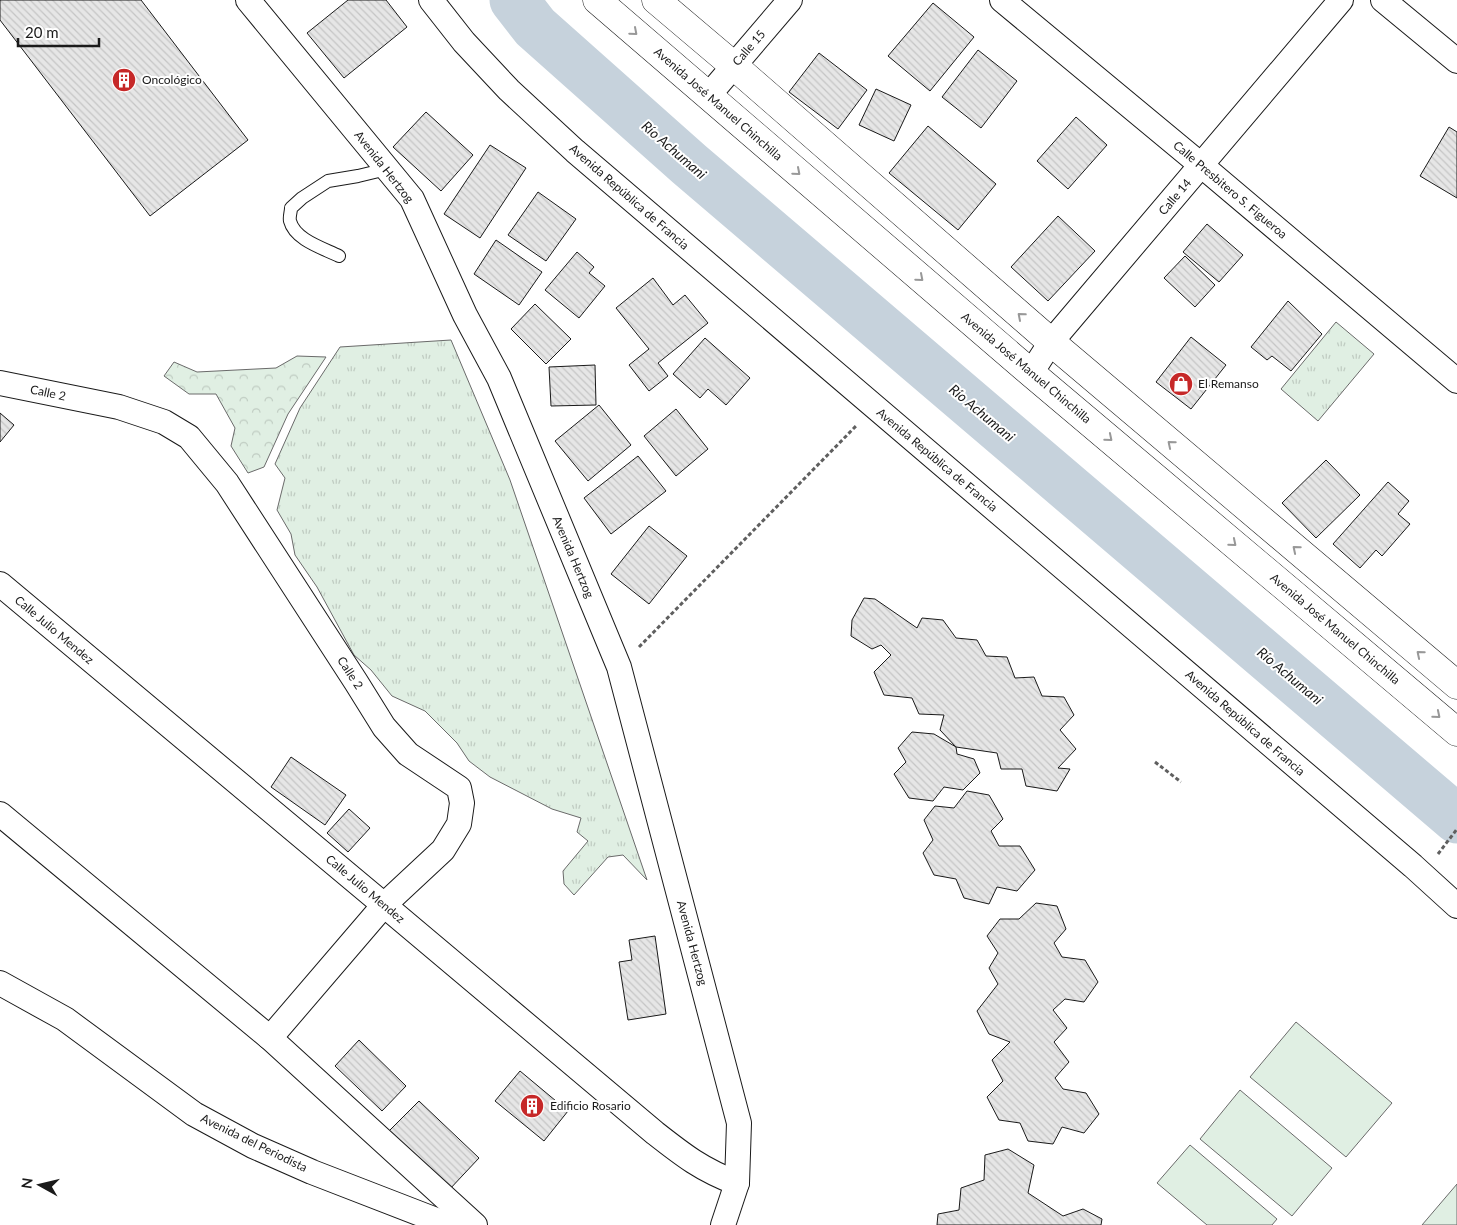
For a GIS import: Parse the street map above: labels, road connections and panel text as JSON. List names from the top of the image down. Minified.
{"streets":{"main road":["Avenida José Manuel Chinchilla"],"street":["Calle 15","Avenida Hertzog","Calle Presbitero S. Figueroa","Avenida República de Francia","Calle 14","Calle 2","Calle Julio Mendez","Avenida del Periodista"]},"crossings":[["Calle 15","Avenida José Manuel Chinchilla"],["Avenida José Manuel Chinchilla","Calle 14"],["Avenida Hertzog","Calle Julio Mendez"],["Calle Presbitero S. Figueroa","Calle 14"],["Calle 2","Calle Julio Mendez"]],"water":["Río Achumani"],"places":{"building":["Oncológico","Edificio Rosario"],"shop":["El Remanso"]},"scale_bar":"20 m","north":"left"}
